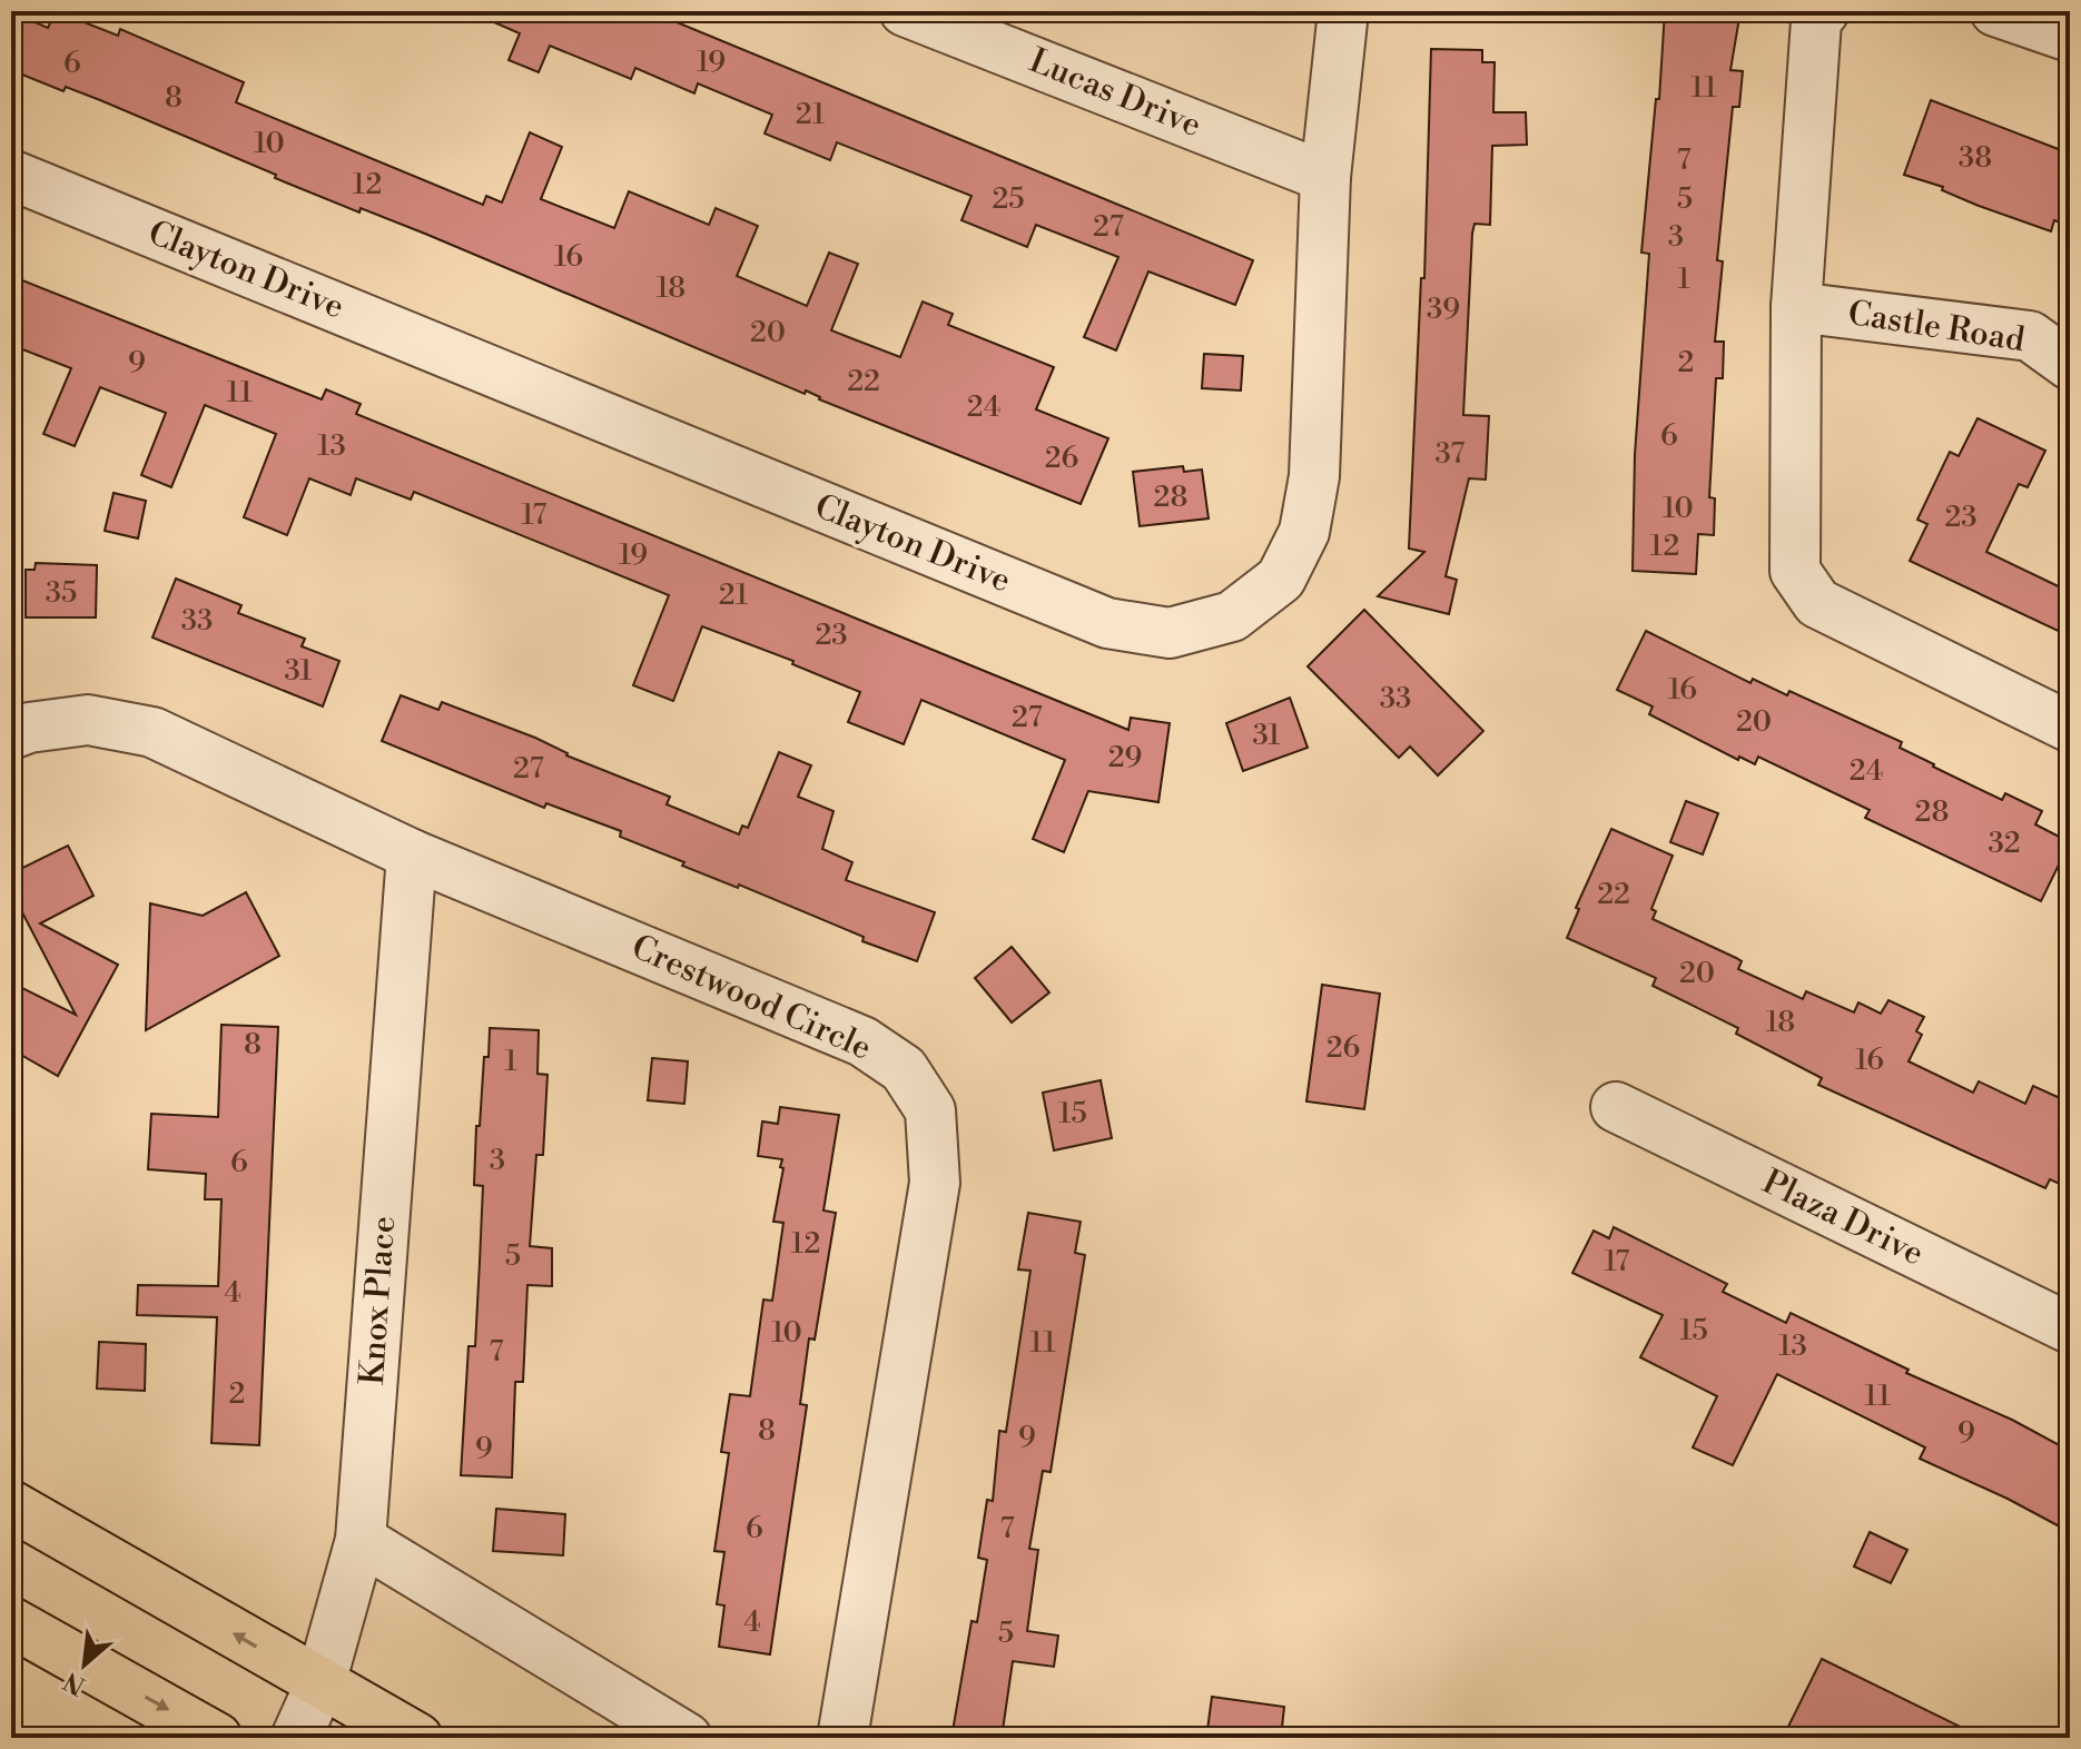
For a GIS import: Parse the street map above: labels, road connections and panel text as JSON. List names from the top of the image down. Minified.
{"streets":{"street":["Lucas Drive","Clayton Drive","Castle Road","Crestwood Circle","Plaza Drive","Knox Place"]},"crossings":[["Lucas Drive","Clayton Drive"],["Crestwood Circle","Knox Place"]],"house_numbers":["19","6","11","8","21","10","38","7","12","25","5","27","3","16","1","18","39","20","9","2","22","11","24","6","13","37","26","28","10","17","23","12","19","35","21","33","23","31","16","33","27","20","31","29","27","24","28","32","22","20","18","8","26","16","1","15","3","6","12","5","17","4","15","10","11","13","7","2","11","8","9","9","9","6","7","4","5"],"north":"bottom left"}
